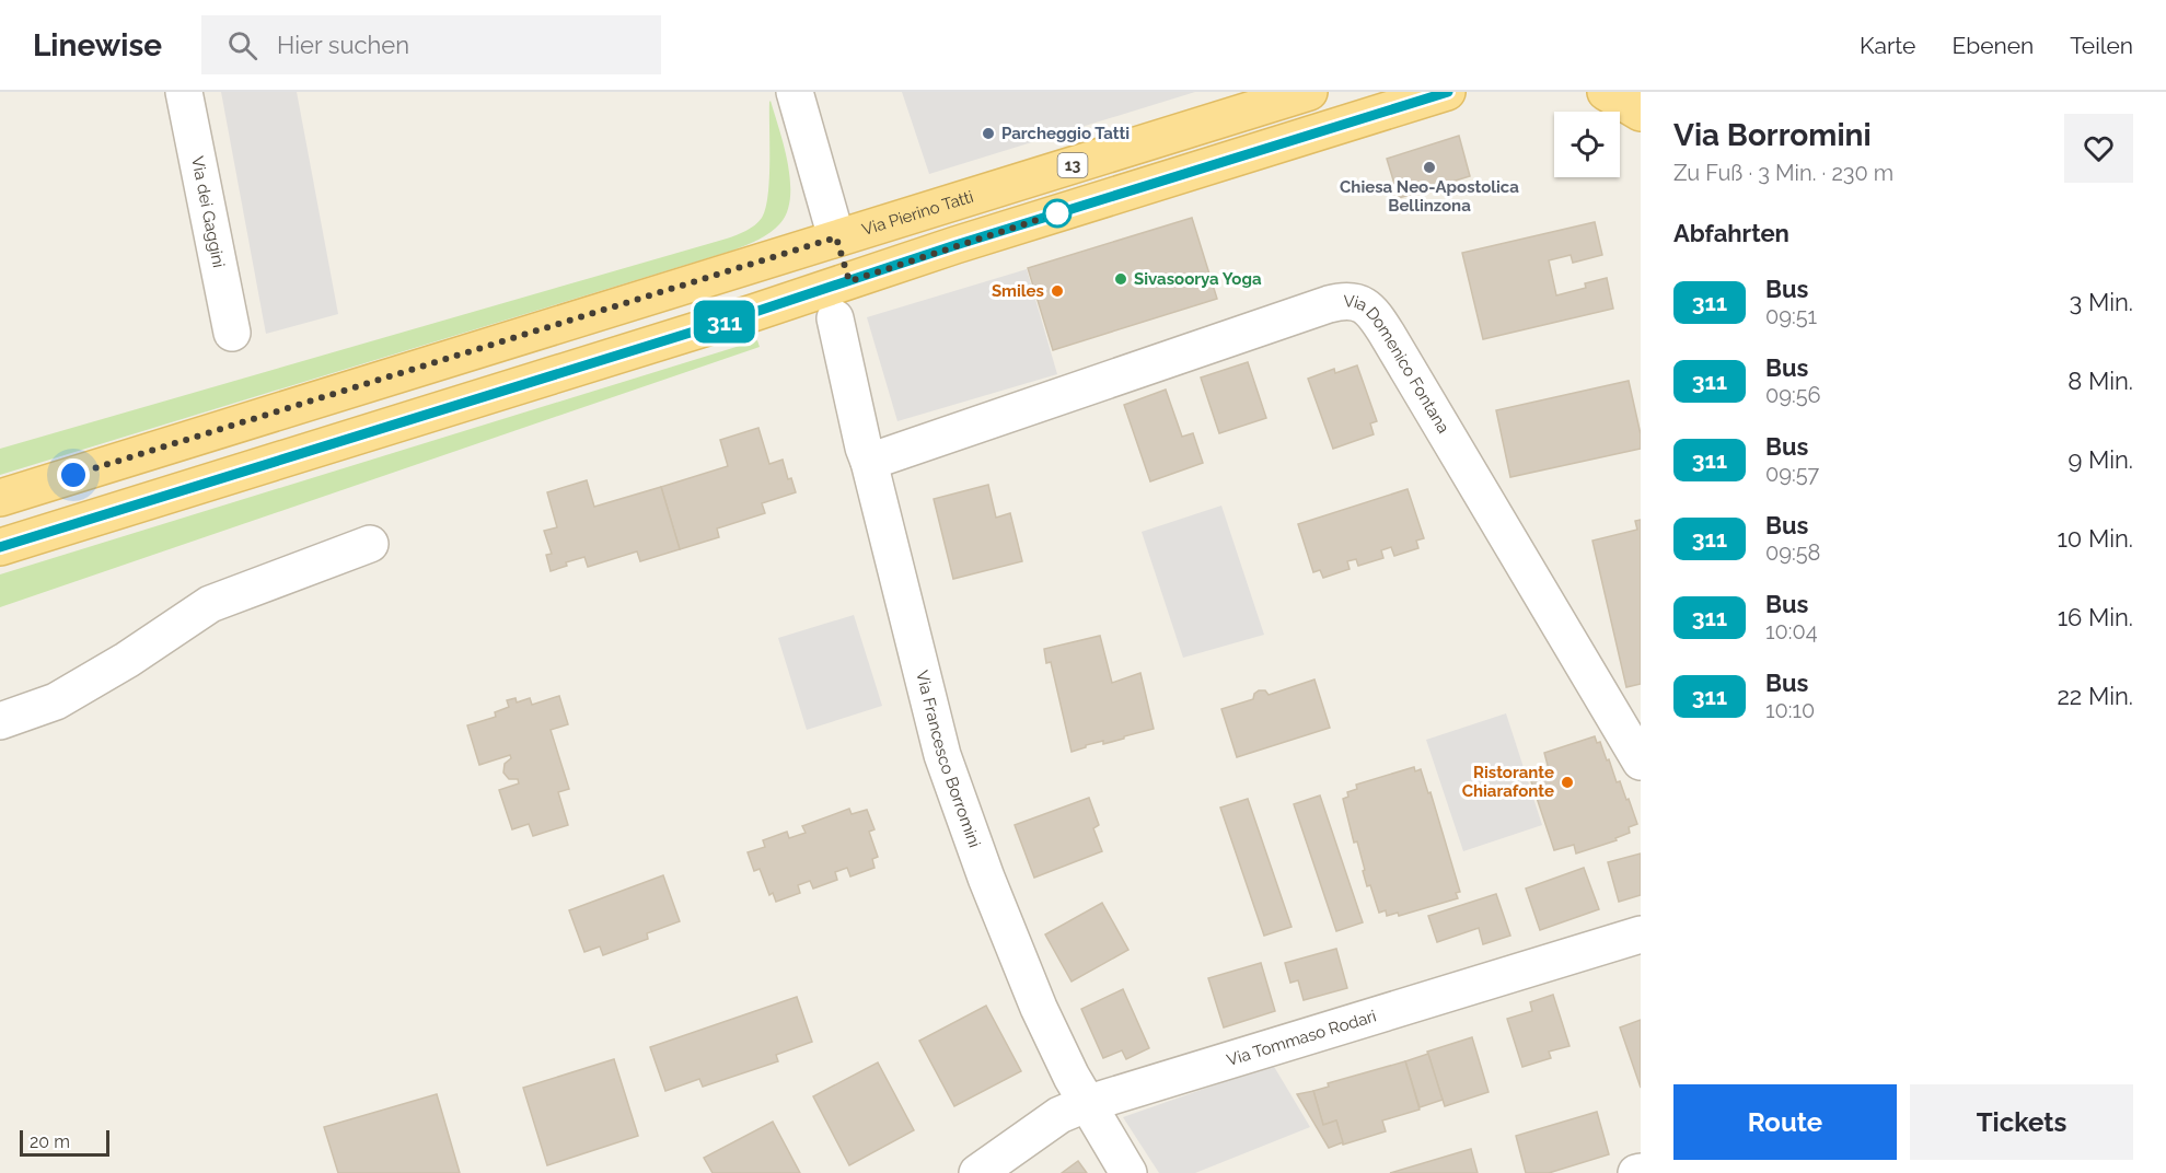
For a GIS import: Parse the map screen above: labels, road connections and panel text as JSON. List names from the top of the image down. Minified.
{"streets":{"main road":["13","Via Pierino Tatti"],"street":["Via dei Gaggini","Via Domenico Fontana","Via Francesco Borromini","Via Tommaso Rodari"]},"crossings":[["Via Domenico Fontana","Via Francesco Borromini"],["Via Francesco Borromini","Via Tommaso Rodari"]],"places":["Parcheggio Tatti","Chiesa Neo-Apostolica Bellinzona","Sivasoorya Yoga","Smiles","Ristorante Chiarafonte"],"lines":["bus line 311"],"scale_bar":"20 m","page":{"header":"Linewise","search":"Hier suchen","nav":["Karte","Ebenen","Teilen"],"on_map":"311","heading":[["Via Borromini","Zu Fuß · 3 Min. · 230 m"],"Abfahrten"],"list":[{"mark":"311","name":"Bus","note":"09:51","value":"3 Min."},{"mark":"311","name":"Bus","note":"09:56","value":"8 Min."},{"mark":"311","name":"Bus","note":"09:57","value":"9 Min."},{"mark":"311","name":"Bus","note":"09:58","value":"10 Min."},{"mark":"311","name":"Bus","note":"10:04","value":"16 Min."},{"mark":"311","name":"Bus","note":"10:10","value":"22 Min."}],"buttons":["Route","Tickets"],"scale":"20 m"}}
